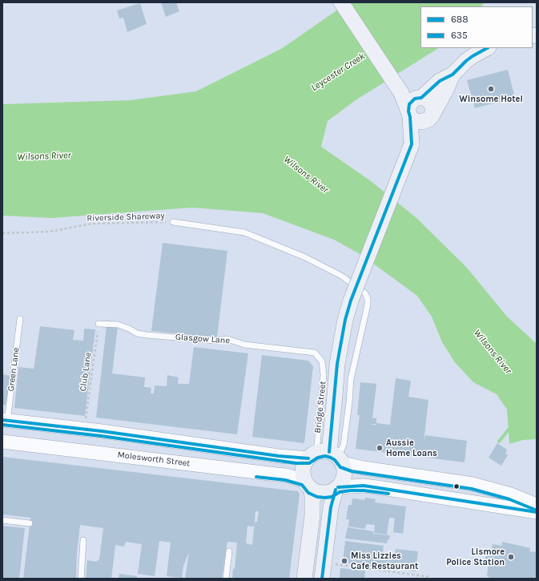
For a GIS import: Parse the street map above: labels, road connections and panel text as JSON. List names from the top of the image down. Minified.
{"streets":{"main road":["Bridge Street"],"street":["Molesworth Street"],"lane":["Glasgow Lane","Green Lane"],"path":["Riverside Shareway","Club Lane"]},"crossings":[["Glasgow Lane","Club Lane"],["Glasgow Lane","Bridge Street"],["Bridge Street","Molesworth Street"]],"water":["Leycester Creek","Wilsons River"],"places":["Winsome Hotel","Aussie Home Loans","Lismore Police Station","Miss Lizzies Cafe Restaurant"],"lines":["transit line 688","transit line 635"],"legend":["688","635"]}
